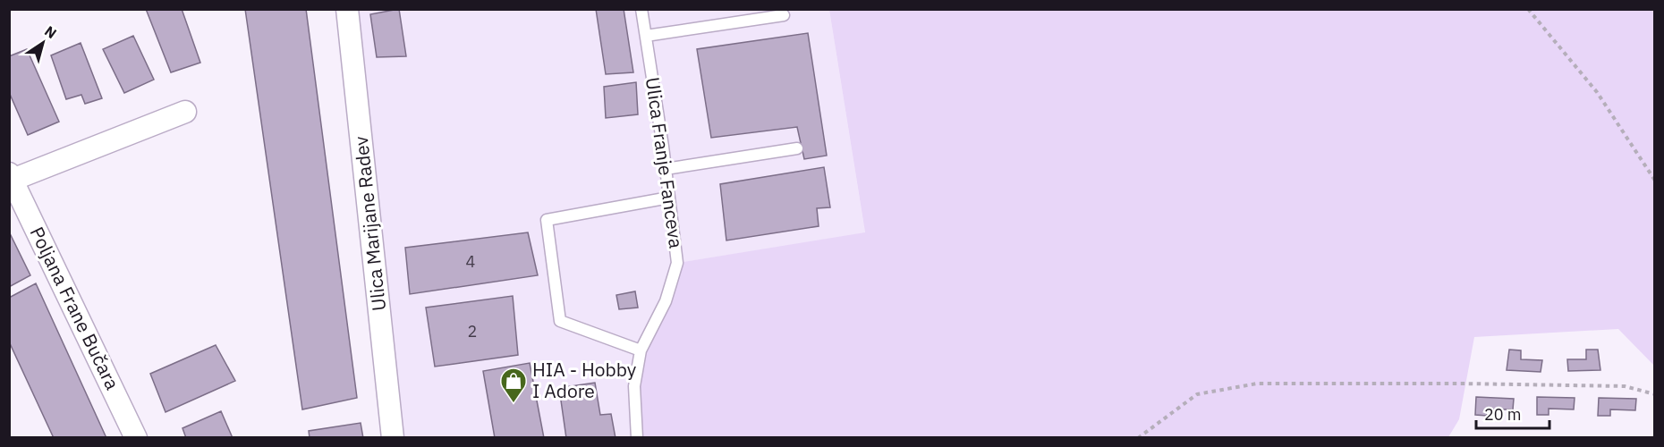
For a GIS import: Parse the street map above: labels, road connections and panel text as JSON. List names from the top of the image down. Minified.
{"streets":{"street":["Ulica Marijane Radev","Poljana Frane Bučara"],"lane":["Ulica Franje Fanceva"]},"places":{"shop":["HIA - Hobby I Adore"]},"house_numbers":["4","2"],"scale_bar":"20 m","north":"top right"}
